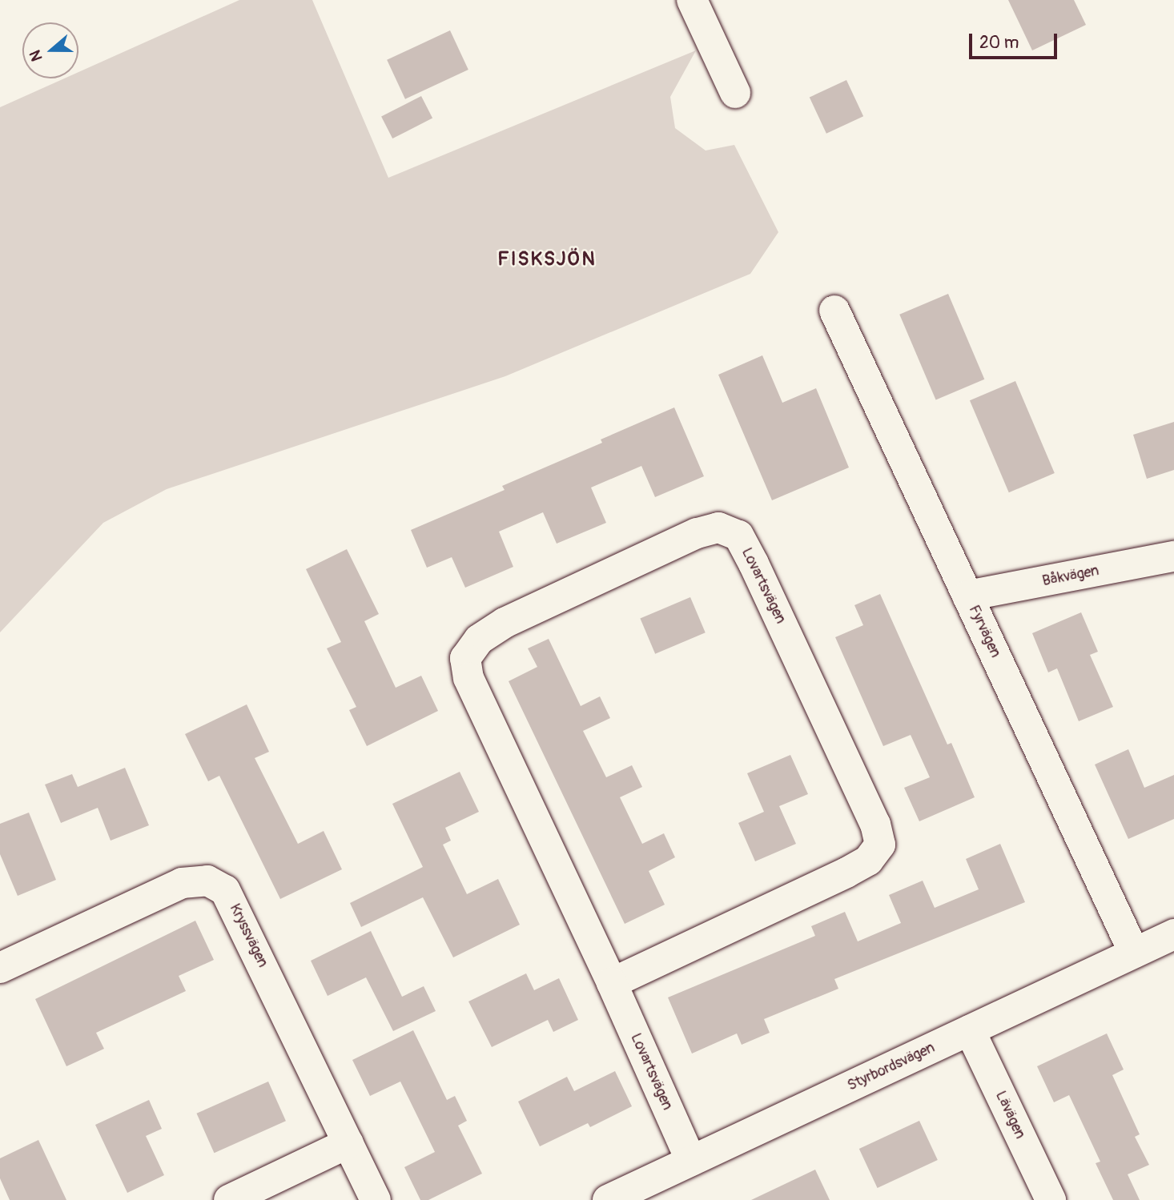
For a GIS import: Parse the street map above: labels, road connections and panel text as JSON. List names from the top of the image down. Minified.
{"streets":{"street":["Båkvägen","Lovartsvägen","Fyrvägen","Kryssvägen","Styrbordsvägen","Lävägen"]},"crossings":[["Båkvägen","Fyrvägen"],["Lovartsvägen","Styrbordsvägen"],["Fyrvägen","Styrbordsvägen"],["Styrbordsvägen","Lävägen"]],"districts":["FISKSJÖN"],"scale_bar":"20 m","north":"left"}
